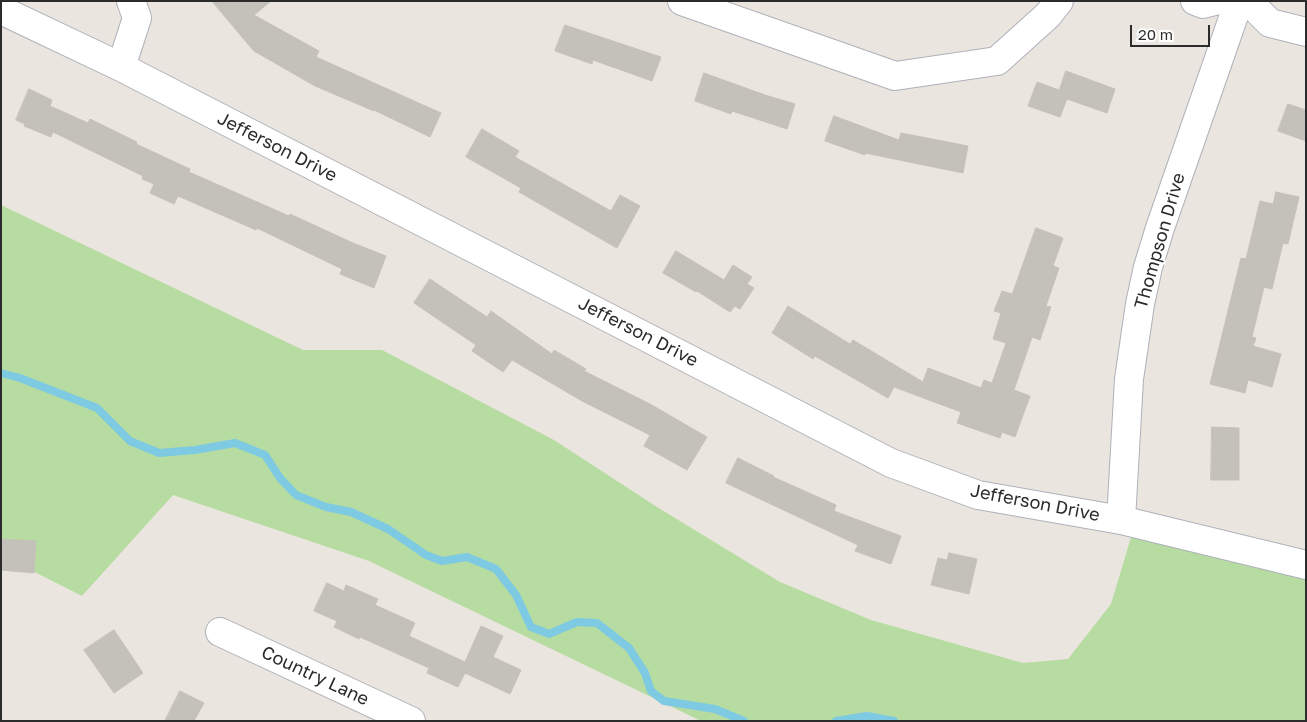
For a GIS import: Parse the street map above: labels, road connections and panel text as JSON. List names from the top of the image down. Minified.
{"streets":{"street":["Jefferson Drive","Thompson Drive","Country Lane"]},"crossings":[["Jefferson Drive","Thompson Drive"]],"scale_bar":"20 m"}
